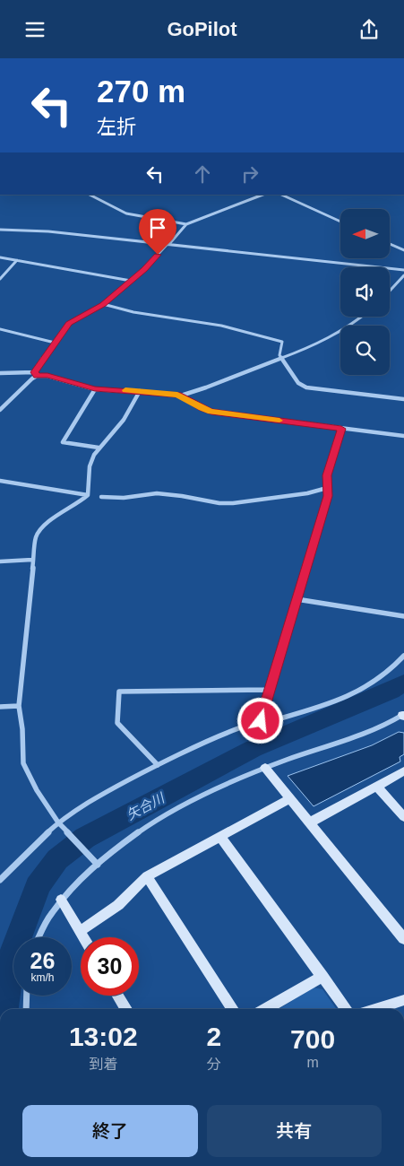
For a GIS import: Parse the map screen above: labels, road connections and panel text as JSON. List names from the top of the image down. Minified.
{"water":["矢合川"],"north":"left","page":{"header":"GoPilot","turn":["270 m","左折"],"speed":"26 km/h","limit":"30","eta":["13:02","到着","2","分","700","m"],"buttons":["終了","共有"]}}
